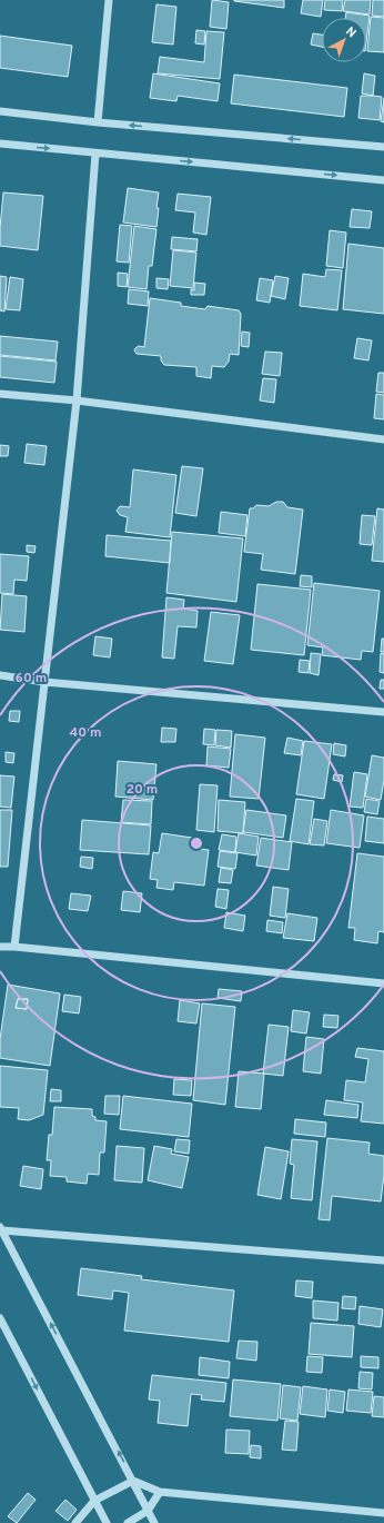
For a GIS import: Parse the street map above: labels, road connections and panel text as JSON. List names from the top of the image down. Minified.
{"north":"top right","rings":["60 m","40 m","20 m"]}
